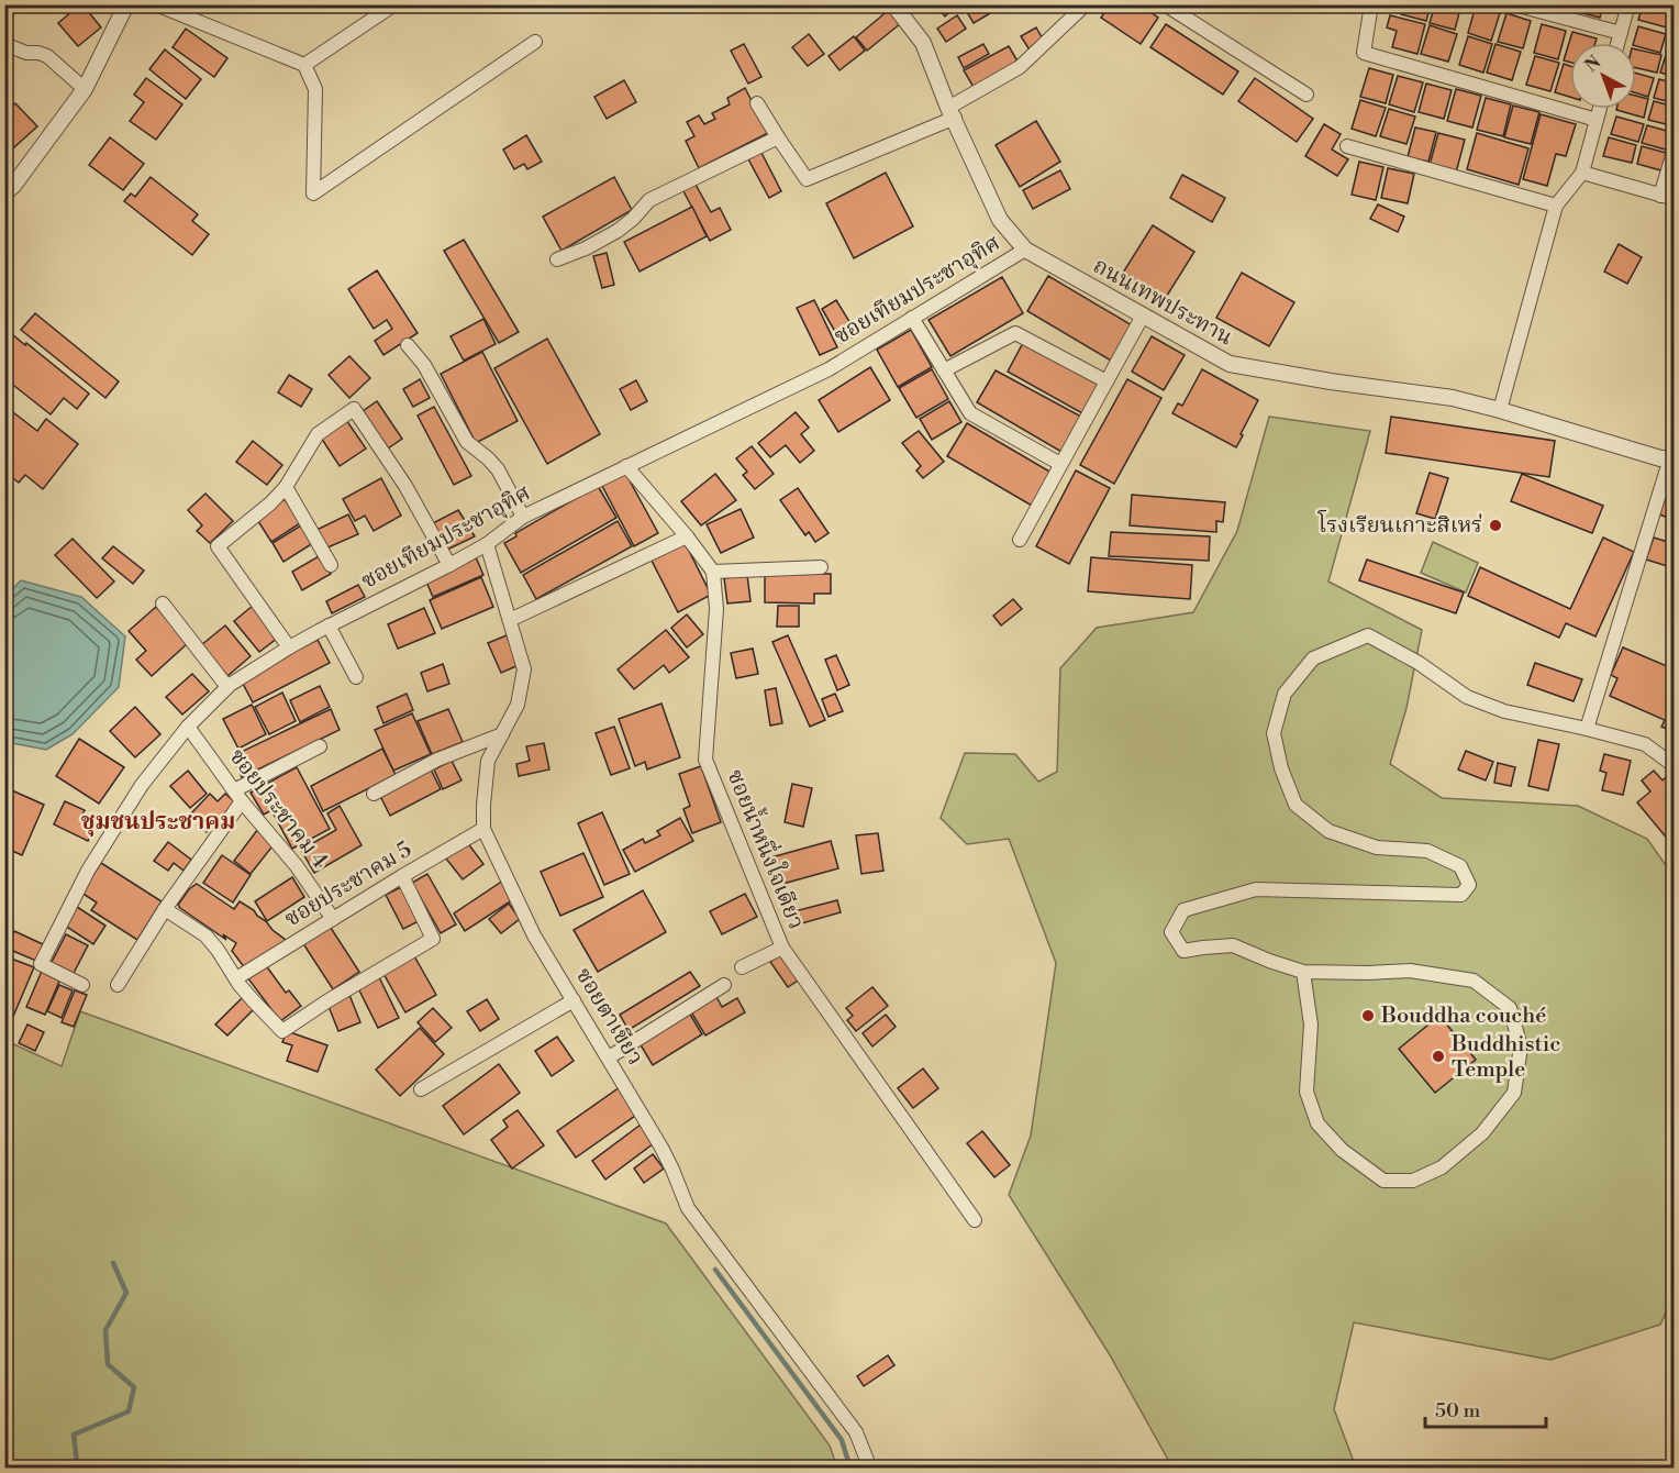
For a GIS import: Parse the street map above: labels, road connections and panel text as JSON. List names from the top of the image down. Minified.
{"streets":{"street":["ซอยเทียมประชาอุทิศ","ถนนเทพประทาน","ซอยประชาคม 4","ซอยน้ำหนึ่งใจเดียว","ซอยประชาคม 5","ซอยตาเขียว"]},"crossings":[["ซอยเทียมประชาอุทิศ","ถนนเทพประทาน"],["ซอยเทียมประชาอุทิศ","ซอยประชาคม 4"],["ซอยเทียมประชาอุทิศ","ซอยตาเขียว"],["ซอยประชาคม 4","ซอยประชาคม 5"],["ซอยประชาคม 5","ซอยตาเขียว"]],"districts":["ชุมชนประชาคม"],"places":["โรงเรียนเกาะสิเหร่","Bouddha couché","Buddhistic Temple"],"scale_bar":"50 m","north":"top left"}
